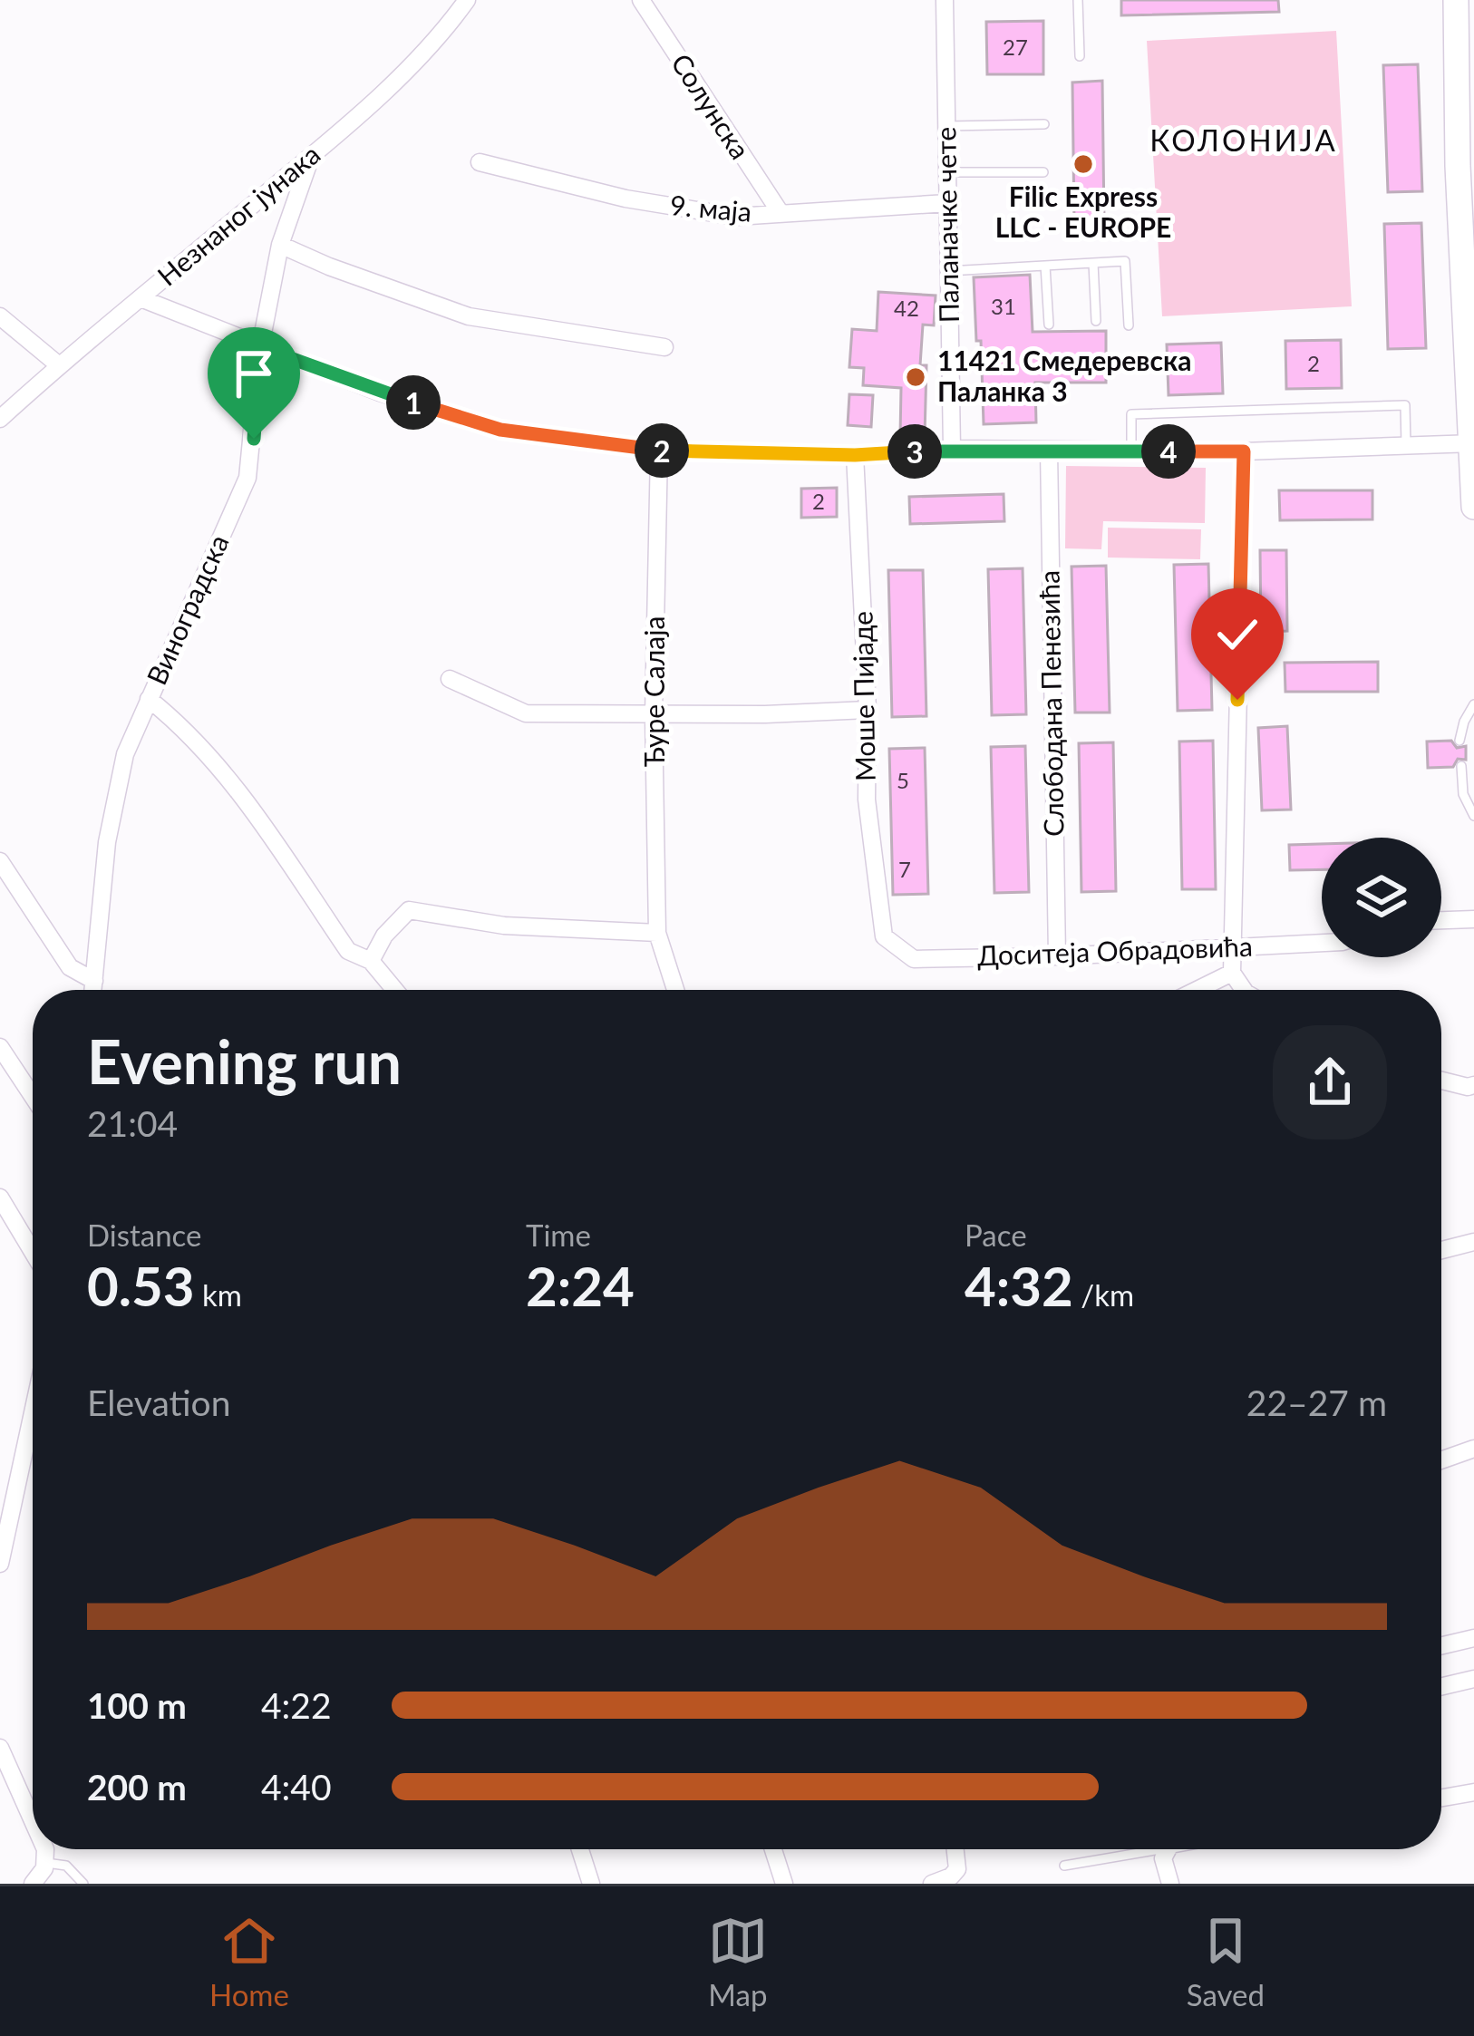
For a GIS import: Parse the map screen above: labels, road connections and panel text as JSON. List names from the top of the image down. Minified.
{"streets":{"street":["Солунска","9. маја","Незнаног јунака","Паланачке чете","Виноградска","Ђуре Салаја","Моше Пијаде","Слободана Пенезића","Доситеја Обрадовића"]},"crossings":[["Солунска","9. маја"],["9. маја","Паланачке чете"],["Незнаног јунака","Виноградска"],["Моше Пијаде","Доситеја Обрадовића"],["Слободана Пенезића","Доситеја Обрадовића"]],"districts":["КОЛОНИЈА"],"places":["Filic Express LLC - EUROPE","11421 Смедеревска Паланка 3"],"house_numbers":["27","31","42","2","2","5","7"],"page":{"pins":["1","2","3","4"],"heading":["Evening run","21:04"],"stats":[["Distance","0.53 km"],["Time","2:24"],["Pace","4:32 /km"]],"chart":["Elevation","22–27 m"],"list":[{"name":"100 m","note":"4:22"},{"name":"200 m","note":"4:40"}],"tabs":["Home","Map","Saved"]}}
